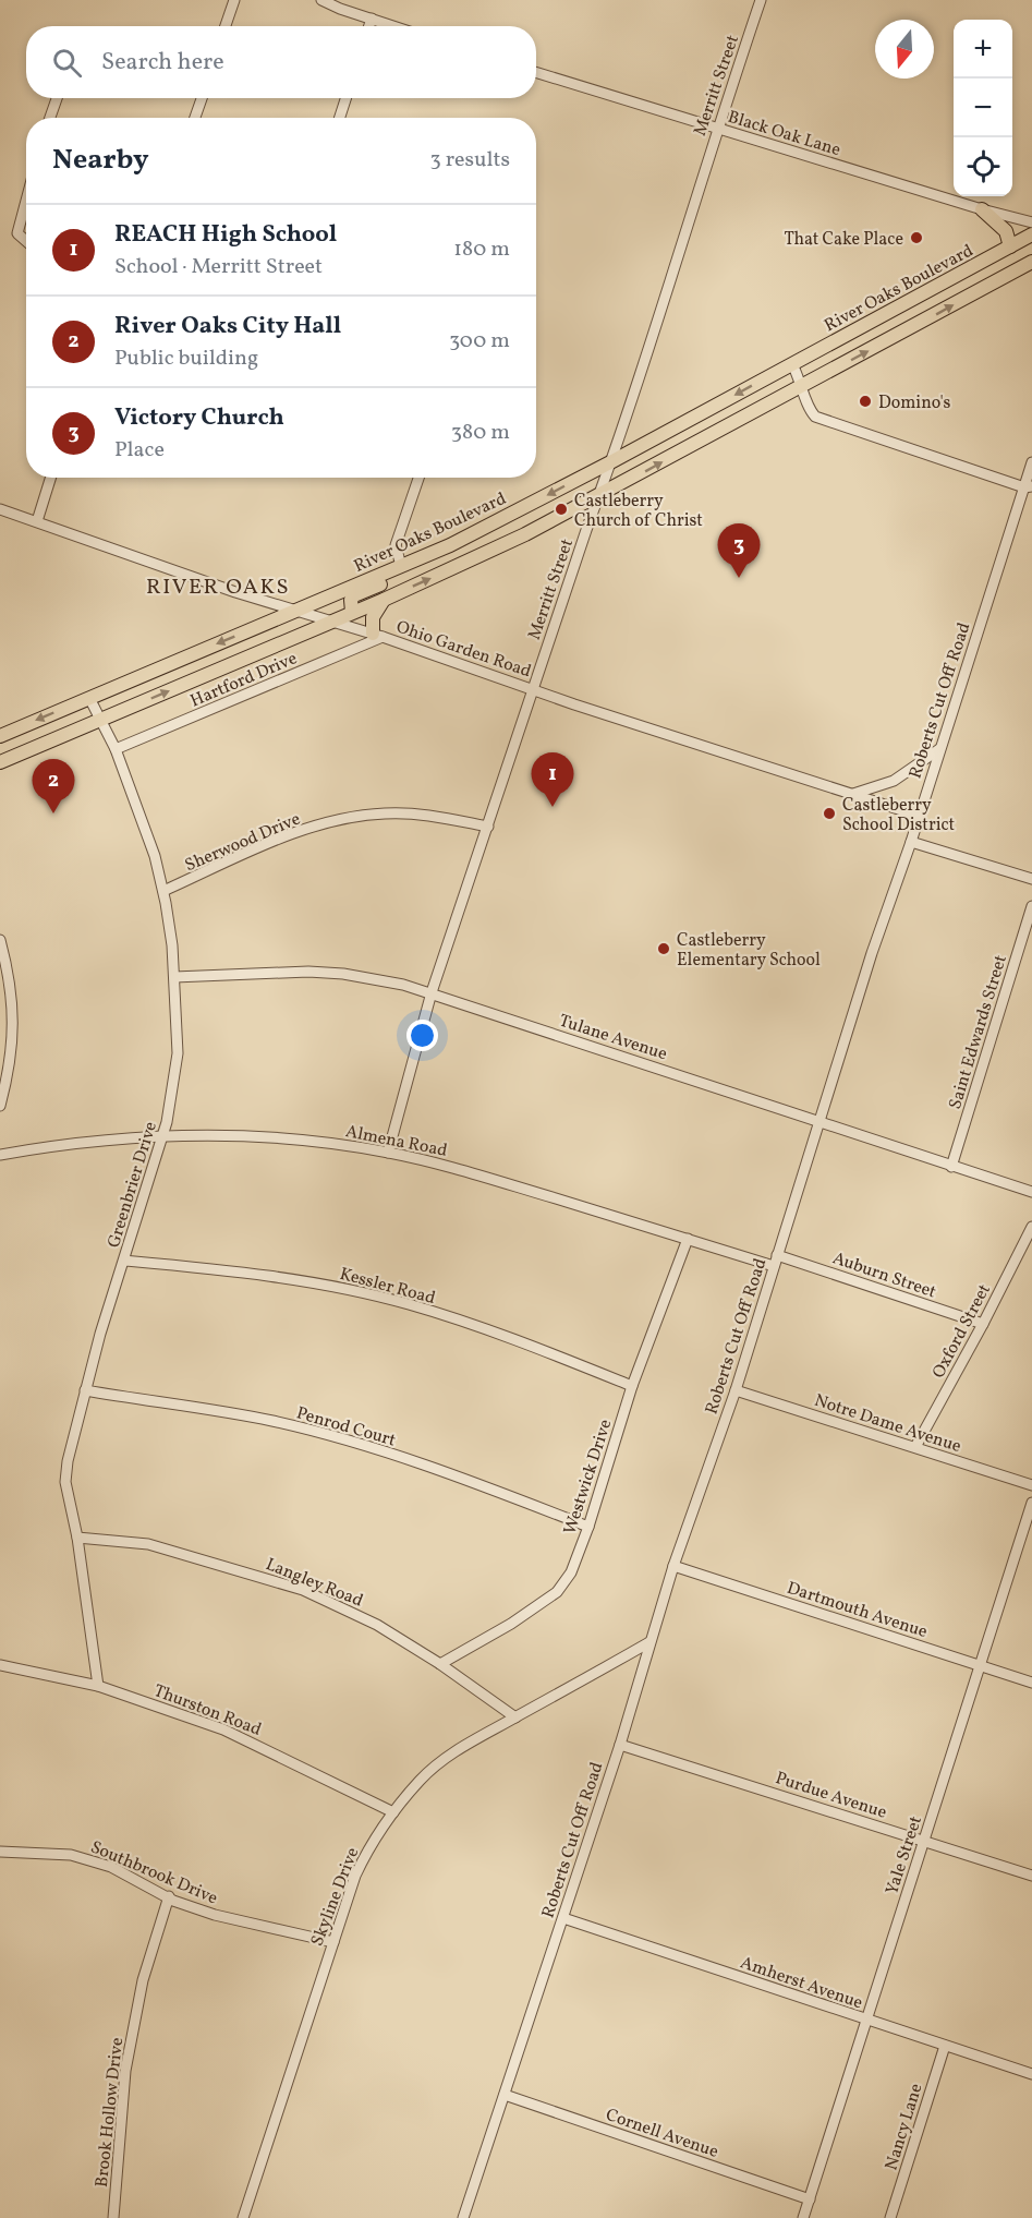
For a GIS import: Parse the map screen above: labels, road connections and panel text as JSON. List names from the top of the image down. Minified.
{"streets":{"main road":["River Oaks Boulevard"],"street":["Merritt Street","Black Oak Lane","Ohio Garden Road","Hartford Drive","Roberts Cut Off Road","Sherwood Drive","Saint Edwards Street","Tulane Avenue","Almena Road","Greenbrier Drive","Auburn Street","Kessler Road","Oxford Street","Notre Dame Avenue","Penrod Court","Westwick Drive","Langley Road","Dartmouth Avenue","Thurston Road","Purdue Avenue","Yale Street","Southbrook Drive","Skyline Drive","Amherst Avenue","Brook Hollow Drive","Nancy Lane","Cornell Avenue"]},"crossings":[["Merritt Street","Black Oak Lane"],["Merritt Street","River Oaks Boulevard"],["Merritt Street","Ohio Garden Road"],["Merritt Street","Sherwood Drive"],["Merritt Street","Tulane Avenue"],["Merritt Street","Almena Road"],["River Oaks Boulevard","Ohio Garden Road"],["River Oaks Boulevard","Greenbrier Drive"],["Ohio Garden Road","Hartford Drive"],["Ohio Garden Road","Roberts Cut Off Road"],["Hartford Drive","Greenbrier Drive"],["Roberts Cut Off Road","Tulane Avenue"],["Roberts Cut Off Road","Almena Road"],["Roberts Cut Off Road","Auburn Street"],["Roberts Cut Off Road","Notre Dame Avenue"],["Roberts Cut Off Road","Dartmouth Avenue"],["Roberts Cut Off Road","Purdue Avenue"],["Roberts Cut Off Road","Skyline Drive"],["Roberts Cut Off Road","Amherst Avenue"],["Roberts Cut Off Road","Cornell Avenue"],["Sherwood Drive","Greenbrier Drive"],["Saint Edwards Street","Tulane Avenue"],["Tulane Avenue","Greenbrier Drive"],["Almena Road","Greenbrier Drive"],["Almena Road","Westwick Drive"],["Greenbrier Drive","Kessler Road"],["Greenbrier Drive","Penrod Court"],["Greenbrier Drive","Langley Road"],["Greenbrier Drive","Thurston Road"],["Auburn Street","Oxford Street"],["Kessler Road","Westwick Drive"],["Oxford Street","Notre Dame Avenue"],["Penrod Court","Westwick Drive"],["Westwick Drive","Langley Road"],["Langley Road","Skyline Drive"],["Dartmouth Avenue","Yale Street"],["Thurston Road","Skyline Drive"],["Purdue Avenue","Yale Street"],["Yale Street","Amherst Avenue"],["Yale Street","Cornell Avenue"],["Southbrook Drive","Skyline Drive"],["Southbrook Drive","Brook Hollow Drive"],["Amherst Avenue","Nancy Lane"]],"districts":["RIVER OAKS"],"places":["That Cake Place","Domino's","Castleberry Church of Christ","Castleberry School District","Castleberry Elementary School"],"north":"bottom","page":{"map_buttons":["+","−"],"search":"Search here","heading":["Nearby","3 results"],"list":[{"mark":"1","name":"REACH High School","note":"School · Merritt Street","value":"180 m"},{"mark":"2","name":"River Oaks City Hall","note":"Public building","value":"300 m"},{"mark":"3","name":"Victory Church","note":"Place","value":"380 m"}],"pins":["3","1","2"]}}
